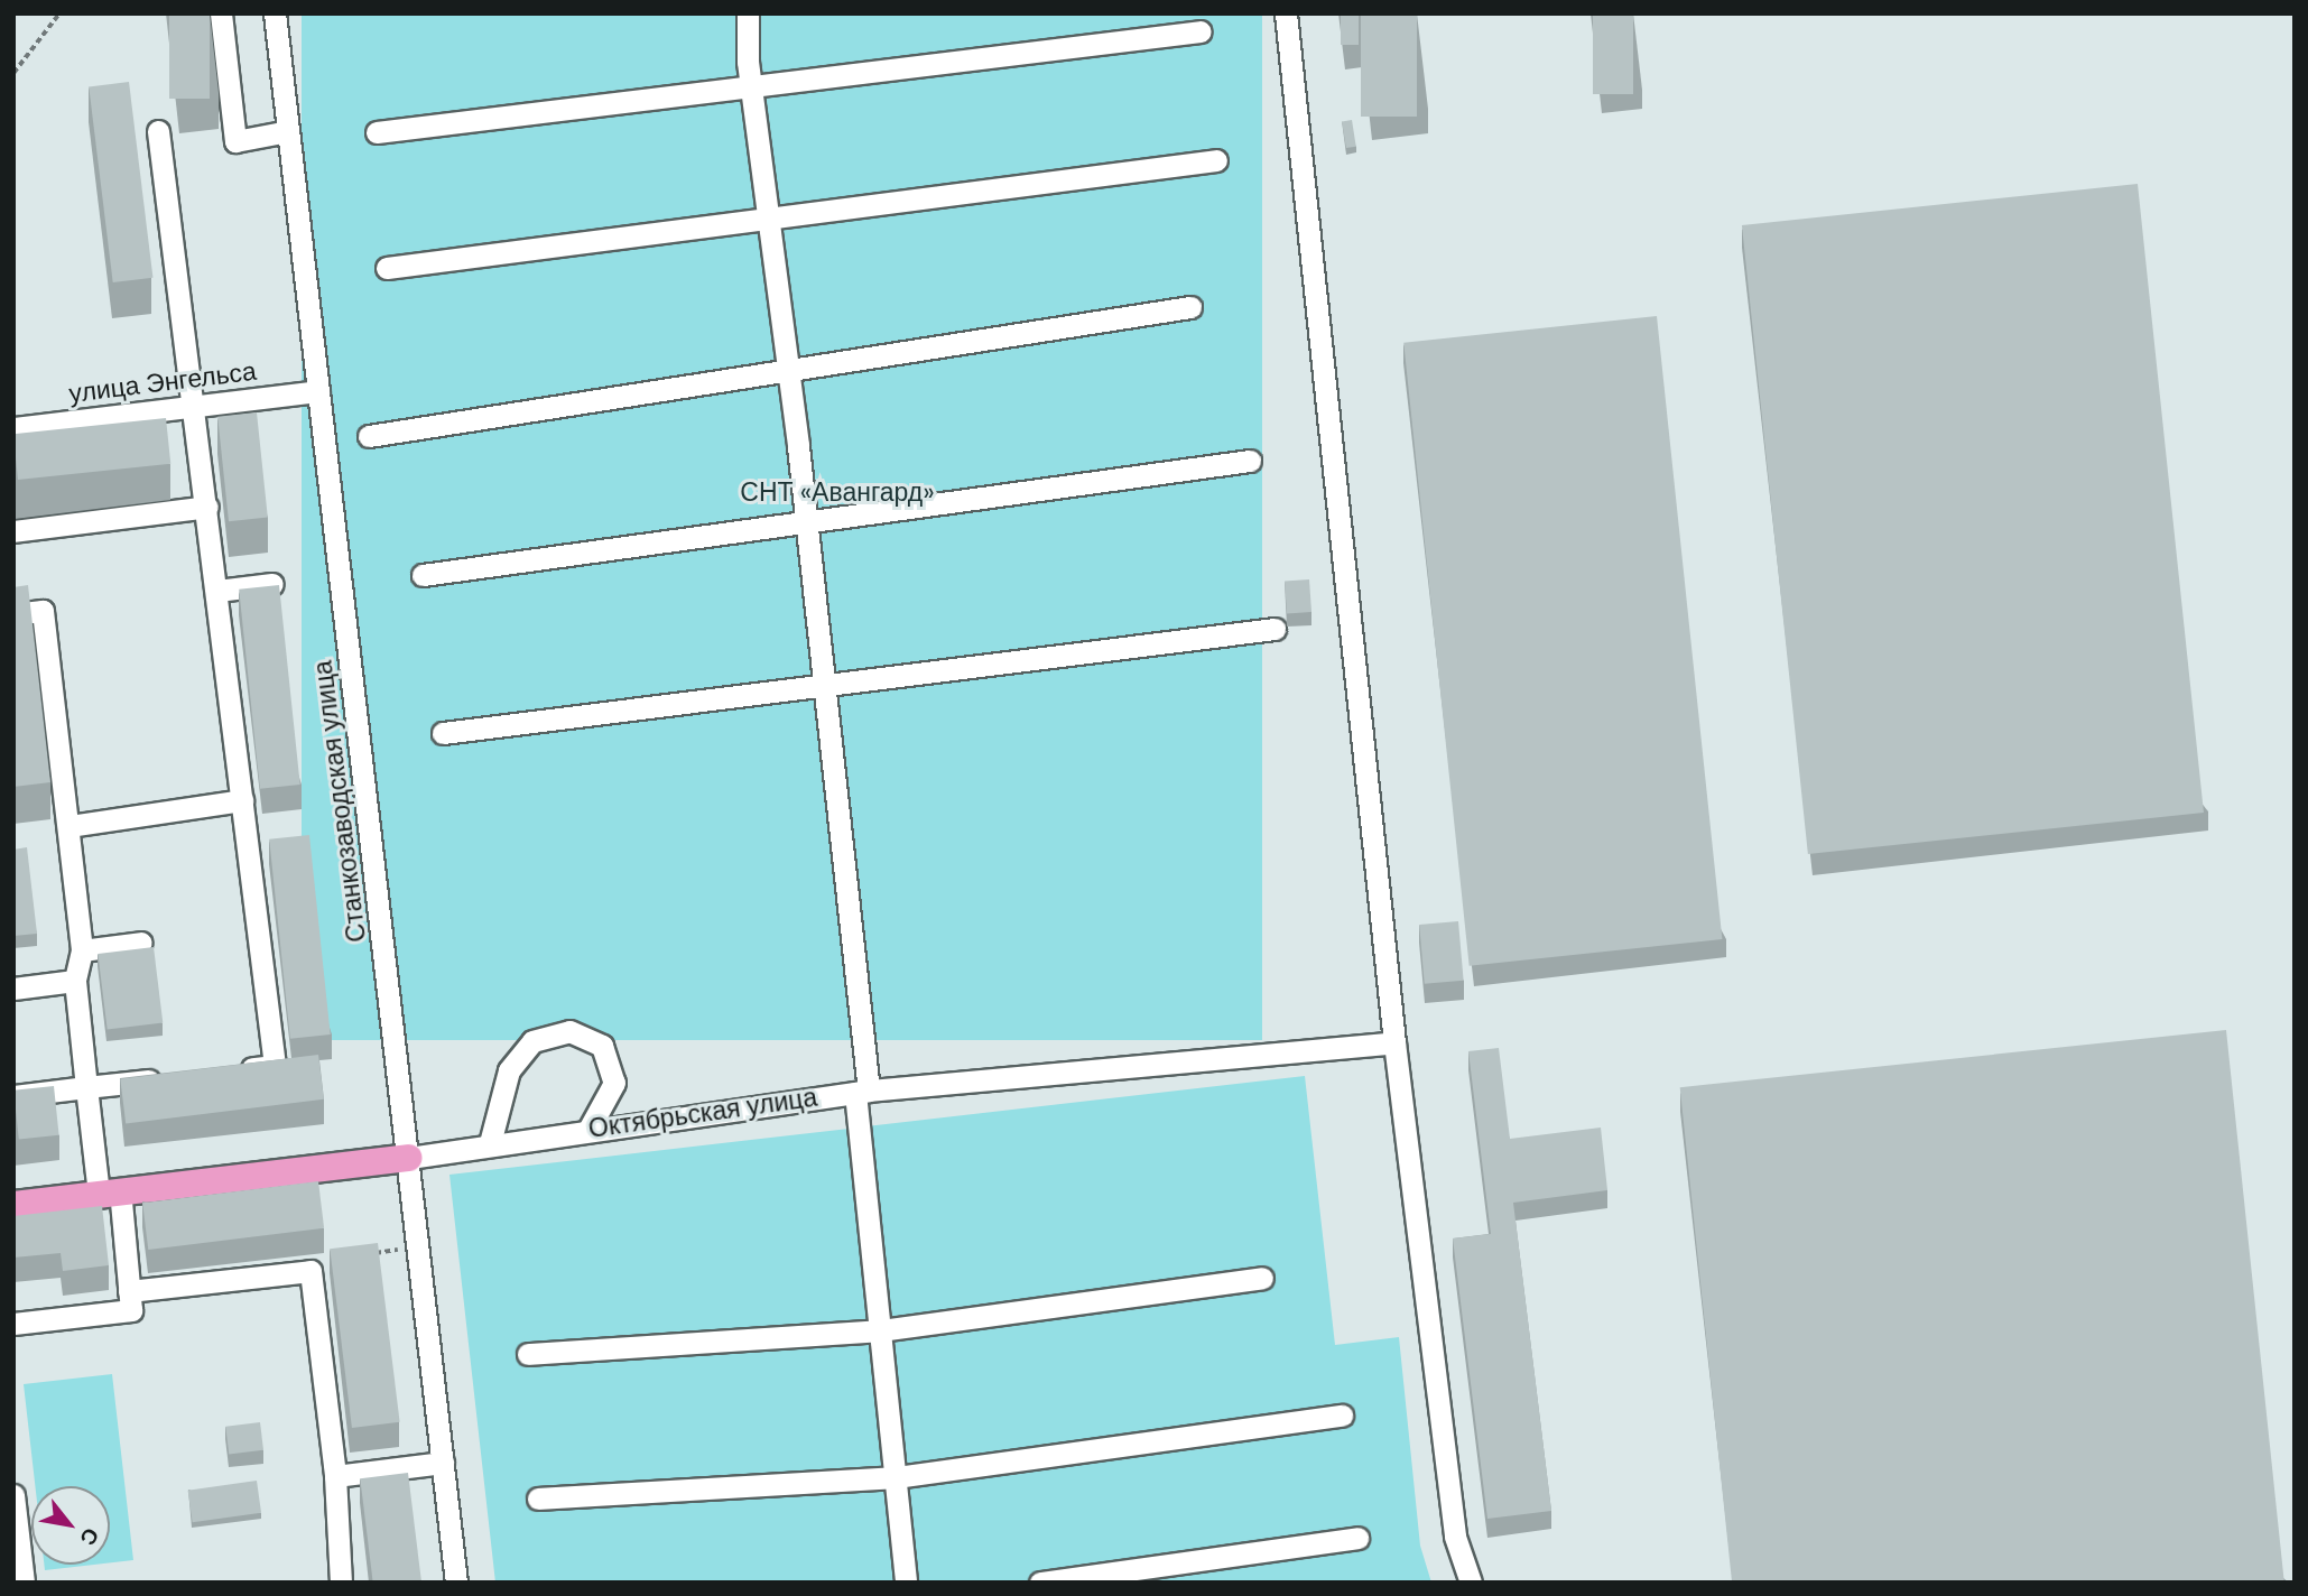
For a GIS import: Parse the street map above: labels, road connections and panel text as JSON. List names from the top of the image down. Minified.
{"streets":{"main road":["Октябрьская улица"],"street":["улица Энгельса","Станкозаводская улица"]},"crossings":[["улица Энгельса","Станкозаводская улица"],["Станкозаводская улица","Октябрьская улица"]],"parks":["СНТ «Авангард»"],"north":"bottom right"}
